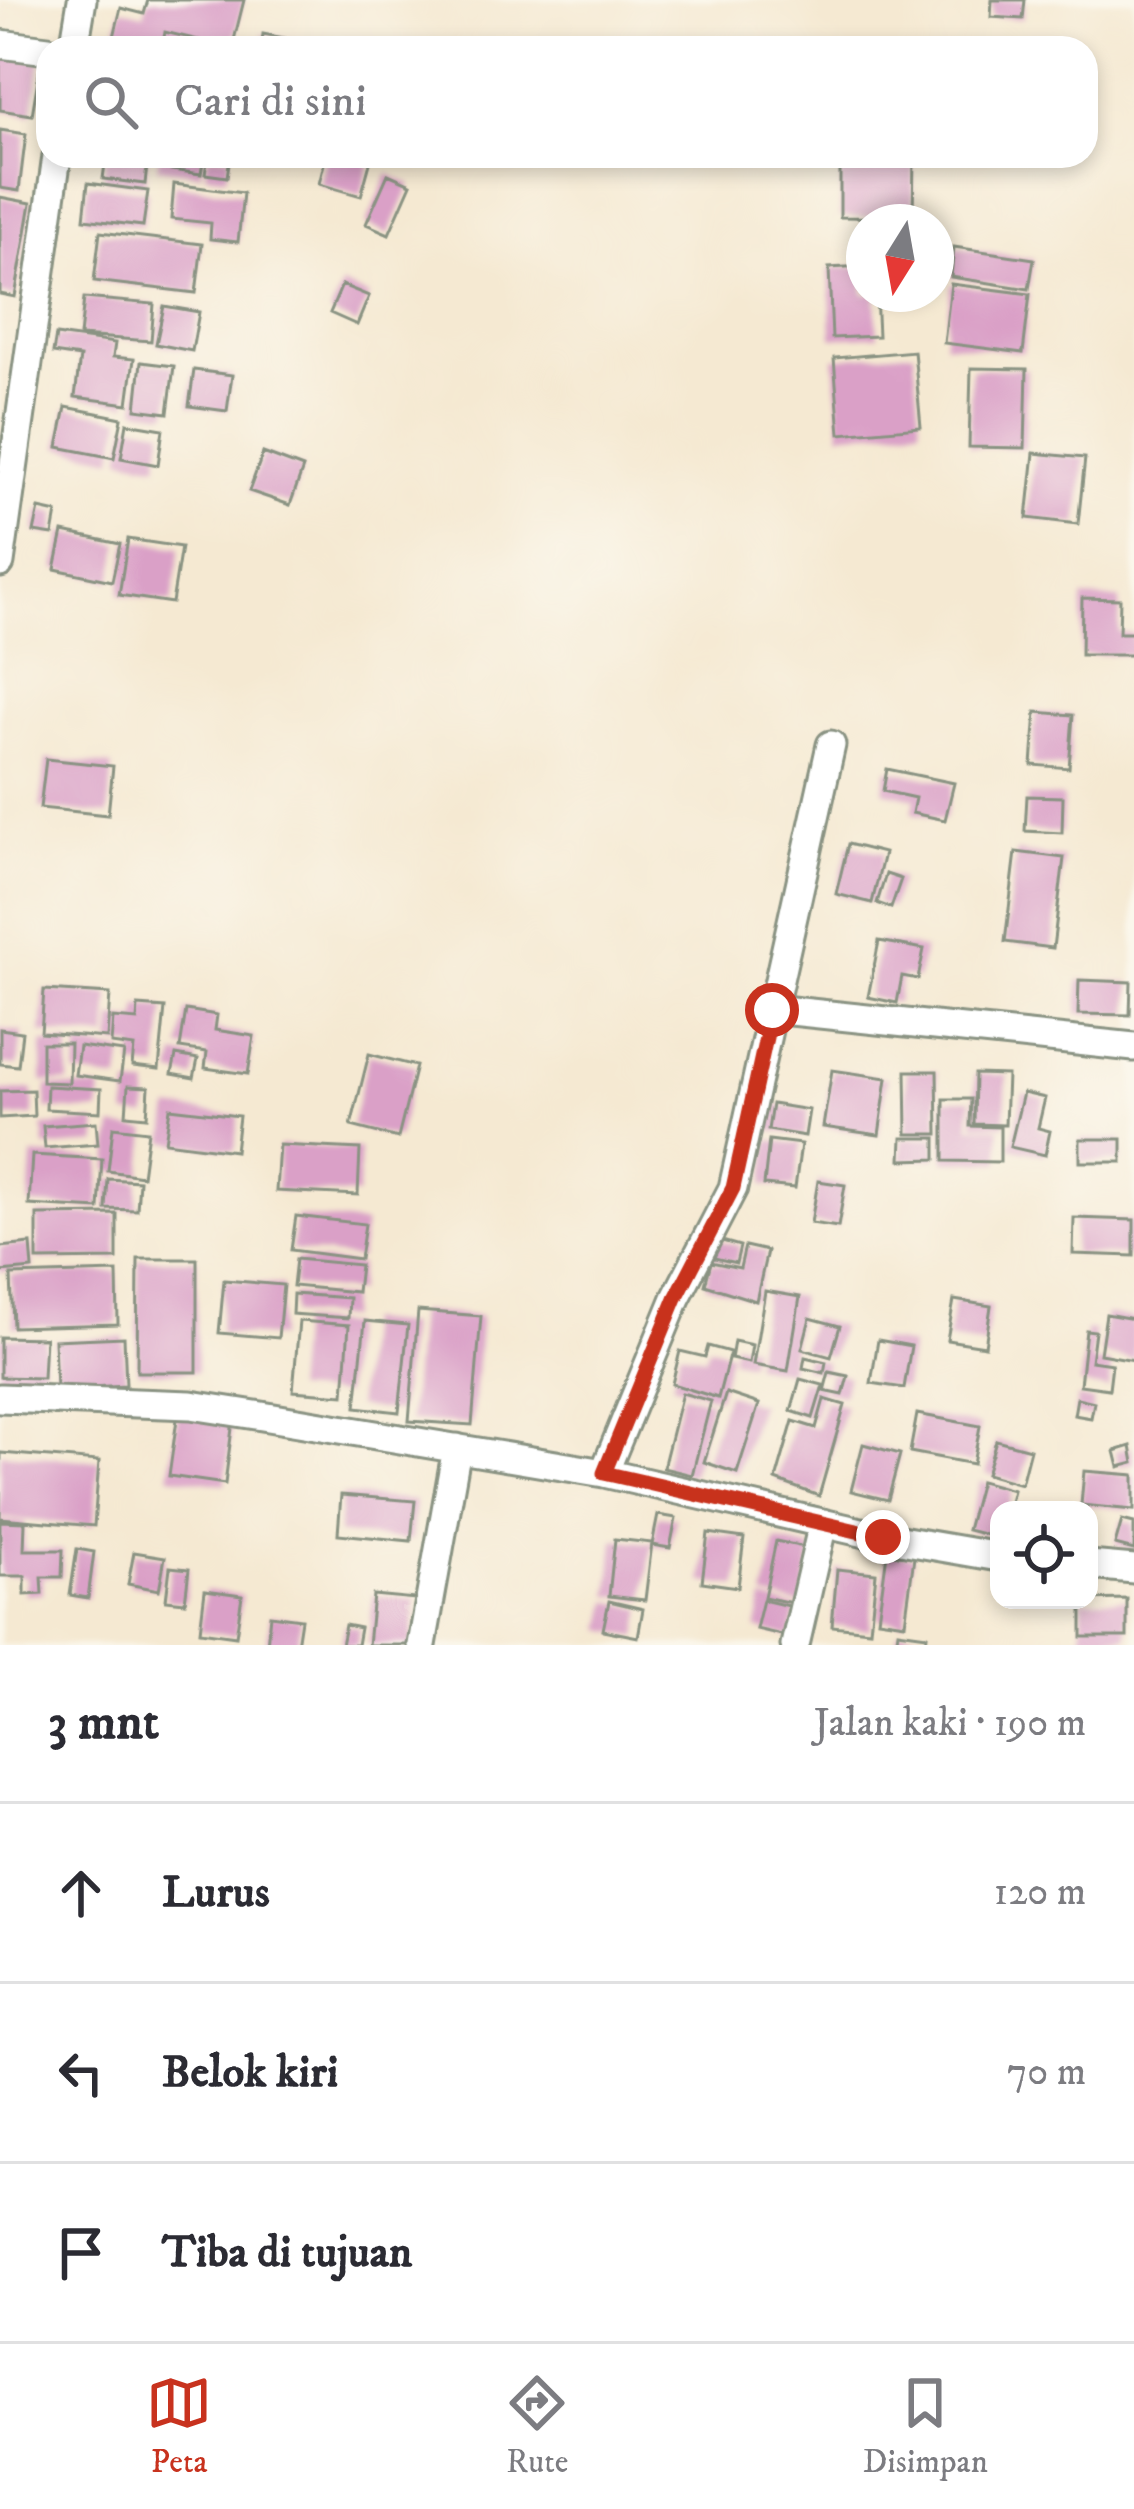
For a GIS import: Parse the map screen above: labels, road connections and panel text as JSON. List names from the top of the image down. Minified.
{"north":"bottom","page":{"search":"Cari di sini","heading":["3 mnt","Jalan kaki · 190 m"],"list":[["Lurus","120 m"],["Belok kiri","70 m"],"Tiba di tujuan"],"nav":["Peta","Rute","Disimpan"]}}
